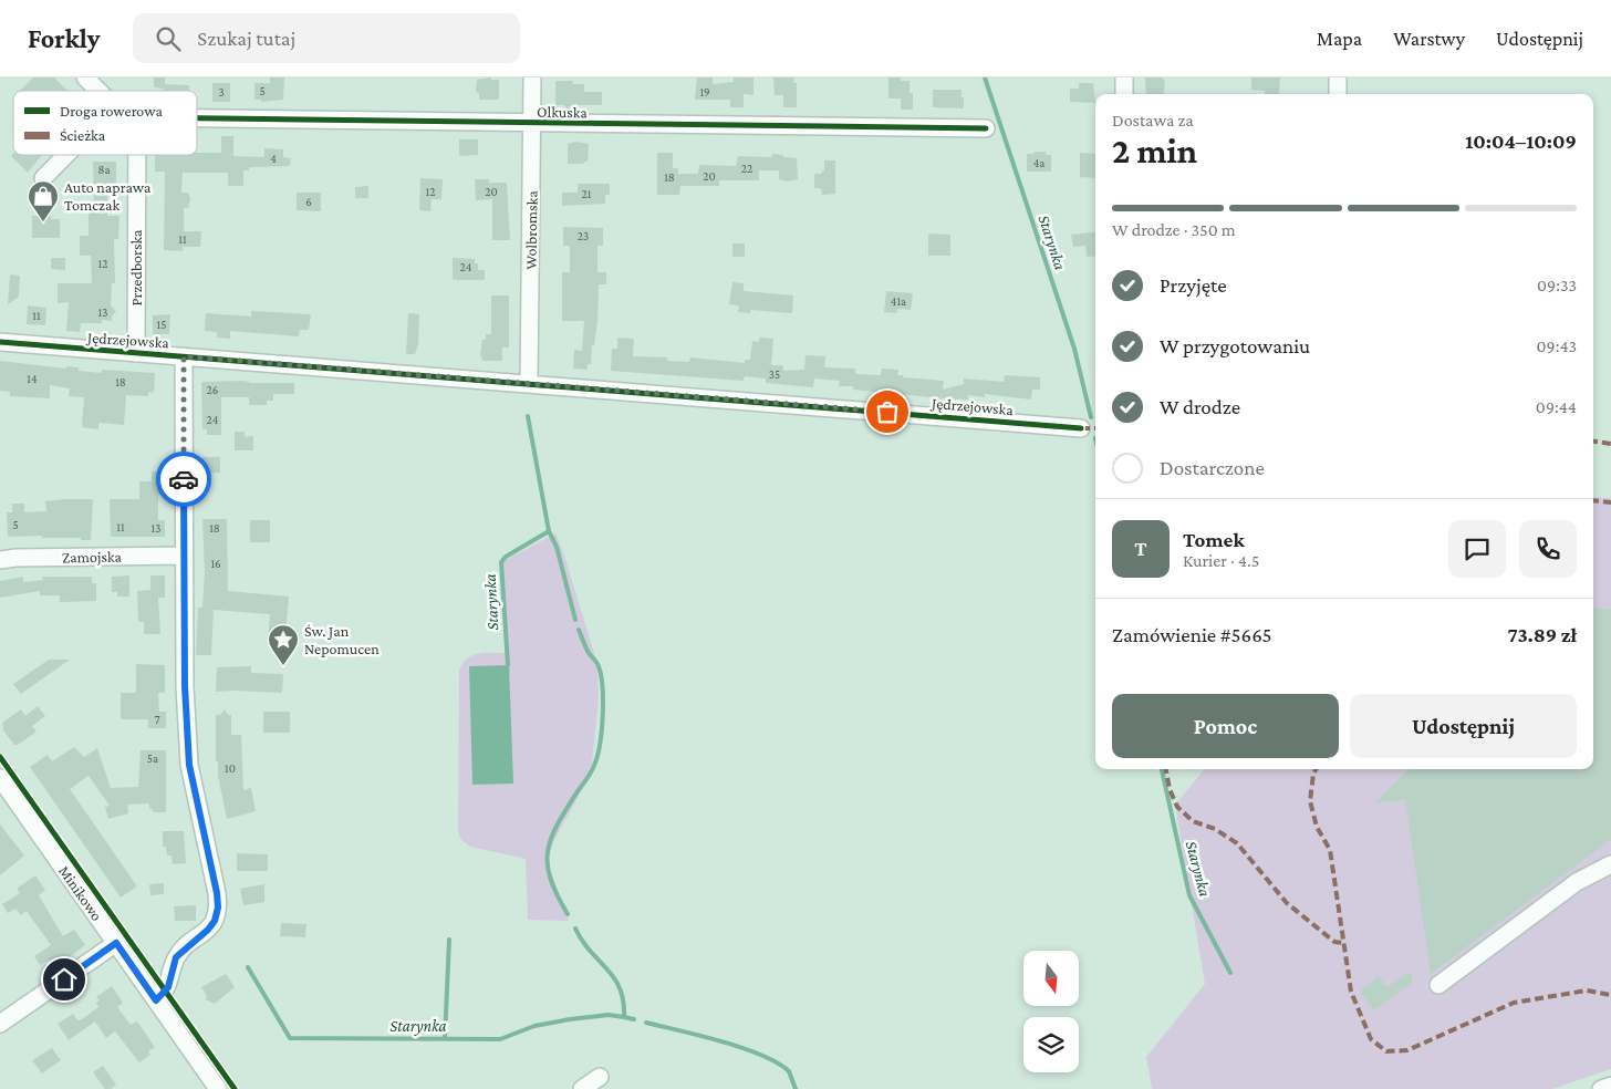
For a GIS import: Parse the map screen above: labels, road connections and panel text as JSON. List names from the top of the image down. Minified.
{"streets":{"street":["Olkuska","Wolbromska","Przedborska","Jędrzejowska","Zamojska","Minikowo"]},"crossings":[["Olkuska","Wolbromska"],["Wolbromska","Jędrzejowska"],["Przedborska","Jędrzejowska"]],"water":["Starynka"],"places":{"shop":["Auto naprawa Tomczak"],"place":["Św. Jan Nepomucen"]},"house_numbers":["5","3","19","4","4a","22","8a","20","18","12","20","21","6","23","11","12","24","41a","13","11","15","35","14","18","26","24","5","11","13","18","16","7","5a","10"],"legend":["Droga rowerowa","Ścieżka"],"north":"bottom","page":{"header":"Forkly","search":"Szukaj tutaj","nav":["Mapa","Warstwy","Udostępnij"],"heading":["2 min","Dostawa za","10:04–10:09"],"panel":["Tomek","Kurier · 4.5","Zamówienie #5665","73.89 zł"],"bar":"W drodze · 350 m","list":[["Przyjęte","09:33"],["W przygotowaniu","09:43"],["W drodze","09:44"],"Dostarczone"],"round":"T","buttons":["Pomoc","Udostępnij"]}}
